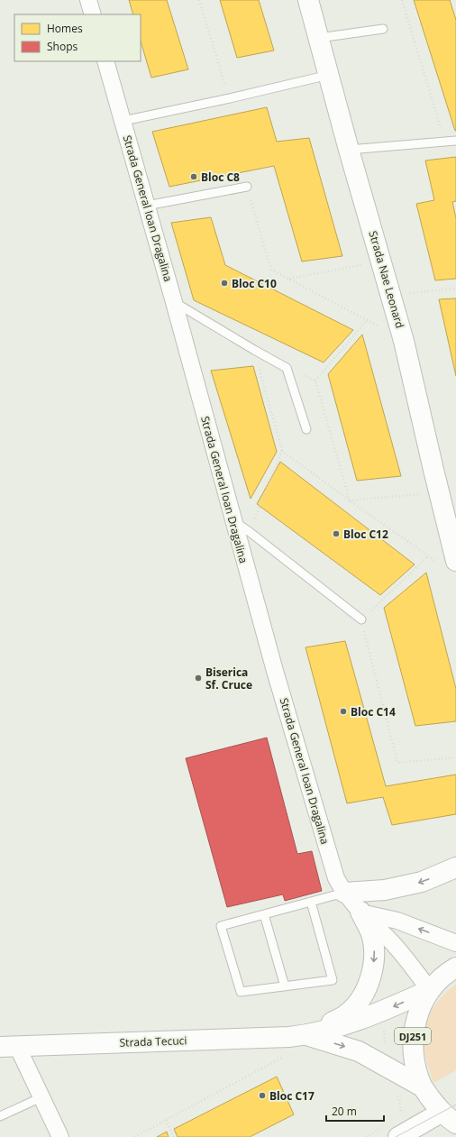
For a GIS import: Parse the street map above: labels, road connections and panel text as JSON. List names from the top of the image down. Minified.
{"streets":{"main road":["Strada Nae Leonard","DJ251","Strada Tecuci"],"street":["Strada General Ioan Dragalina"]},"crossings":[["Strada General Ioan Dragalina","DJ251"],["Strada General Ioan Dragalina","Strada Tecuci"],["DJ251","Strada Tecuci"]],"places":["Bloc C8","Bloc C10","Bloc C12","Biserica Sf. Cruce","Bloc C14","Bloc C17"],"legend":["Homes","Shops"],"scale_bar":"20 m"}
